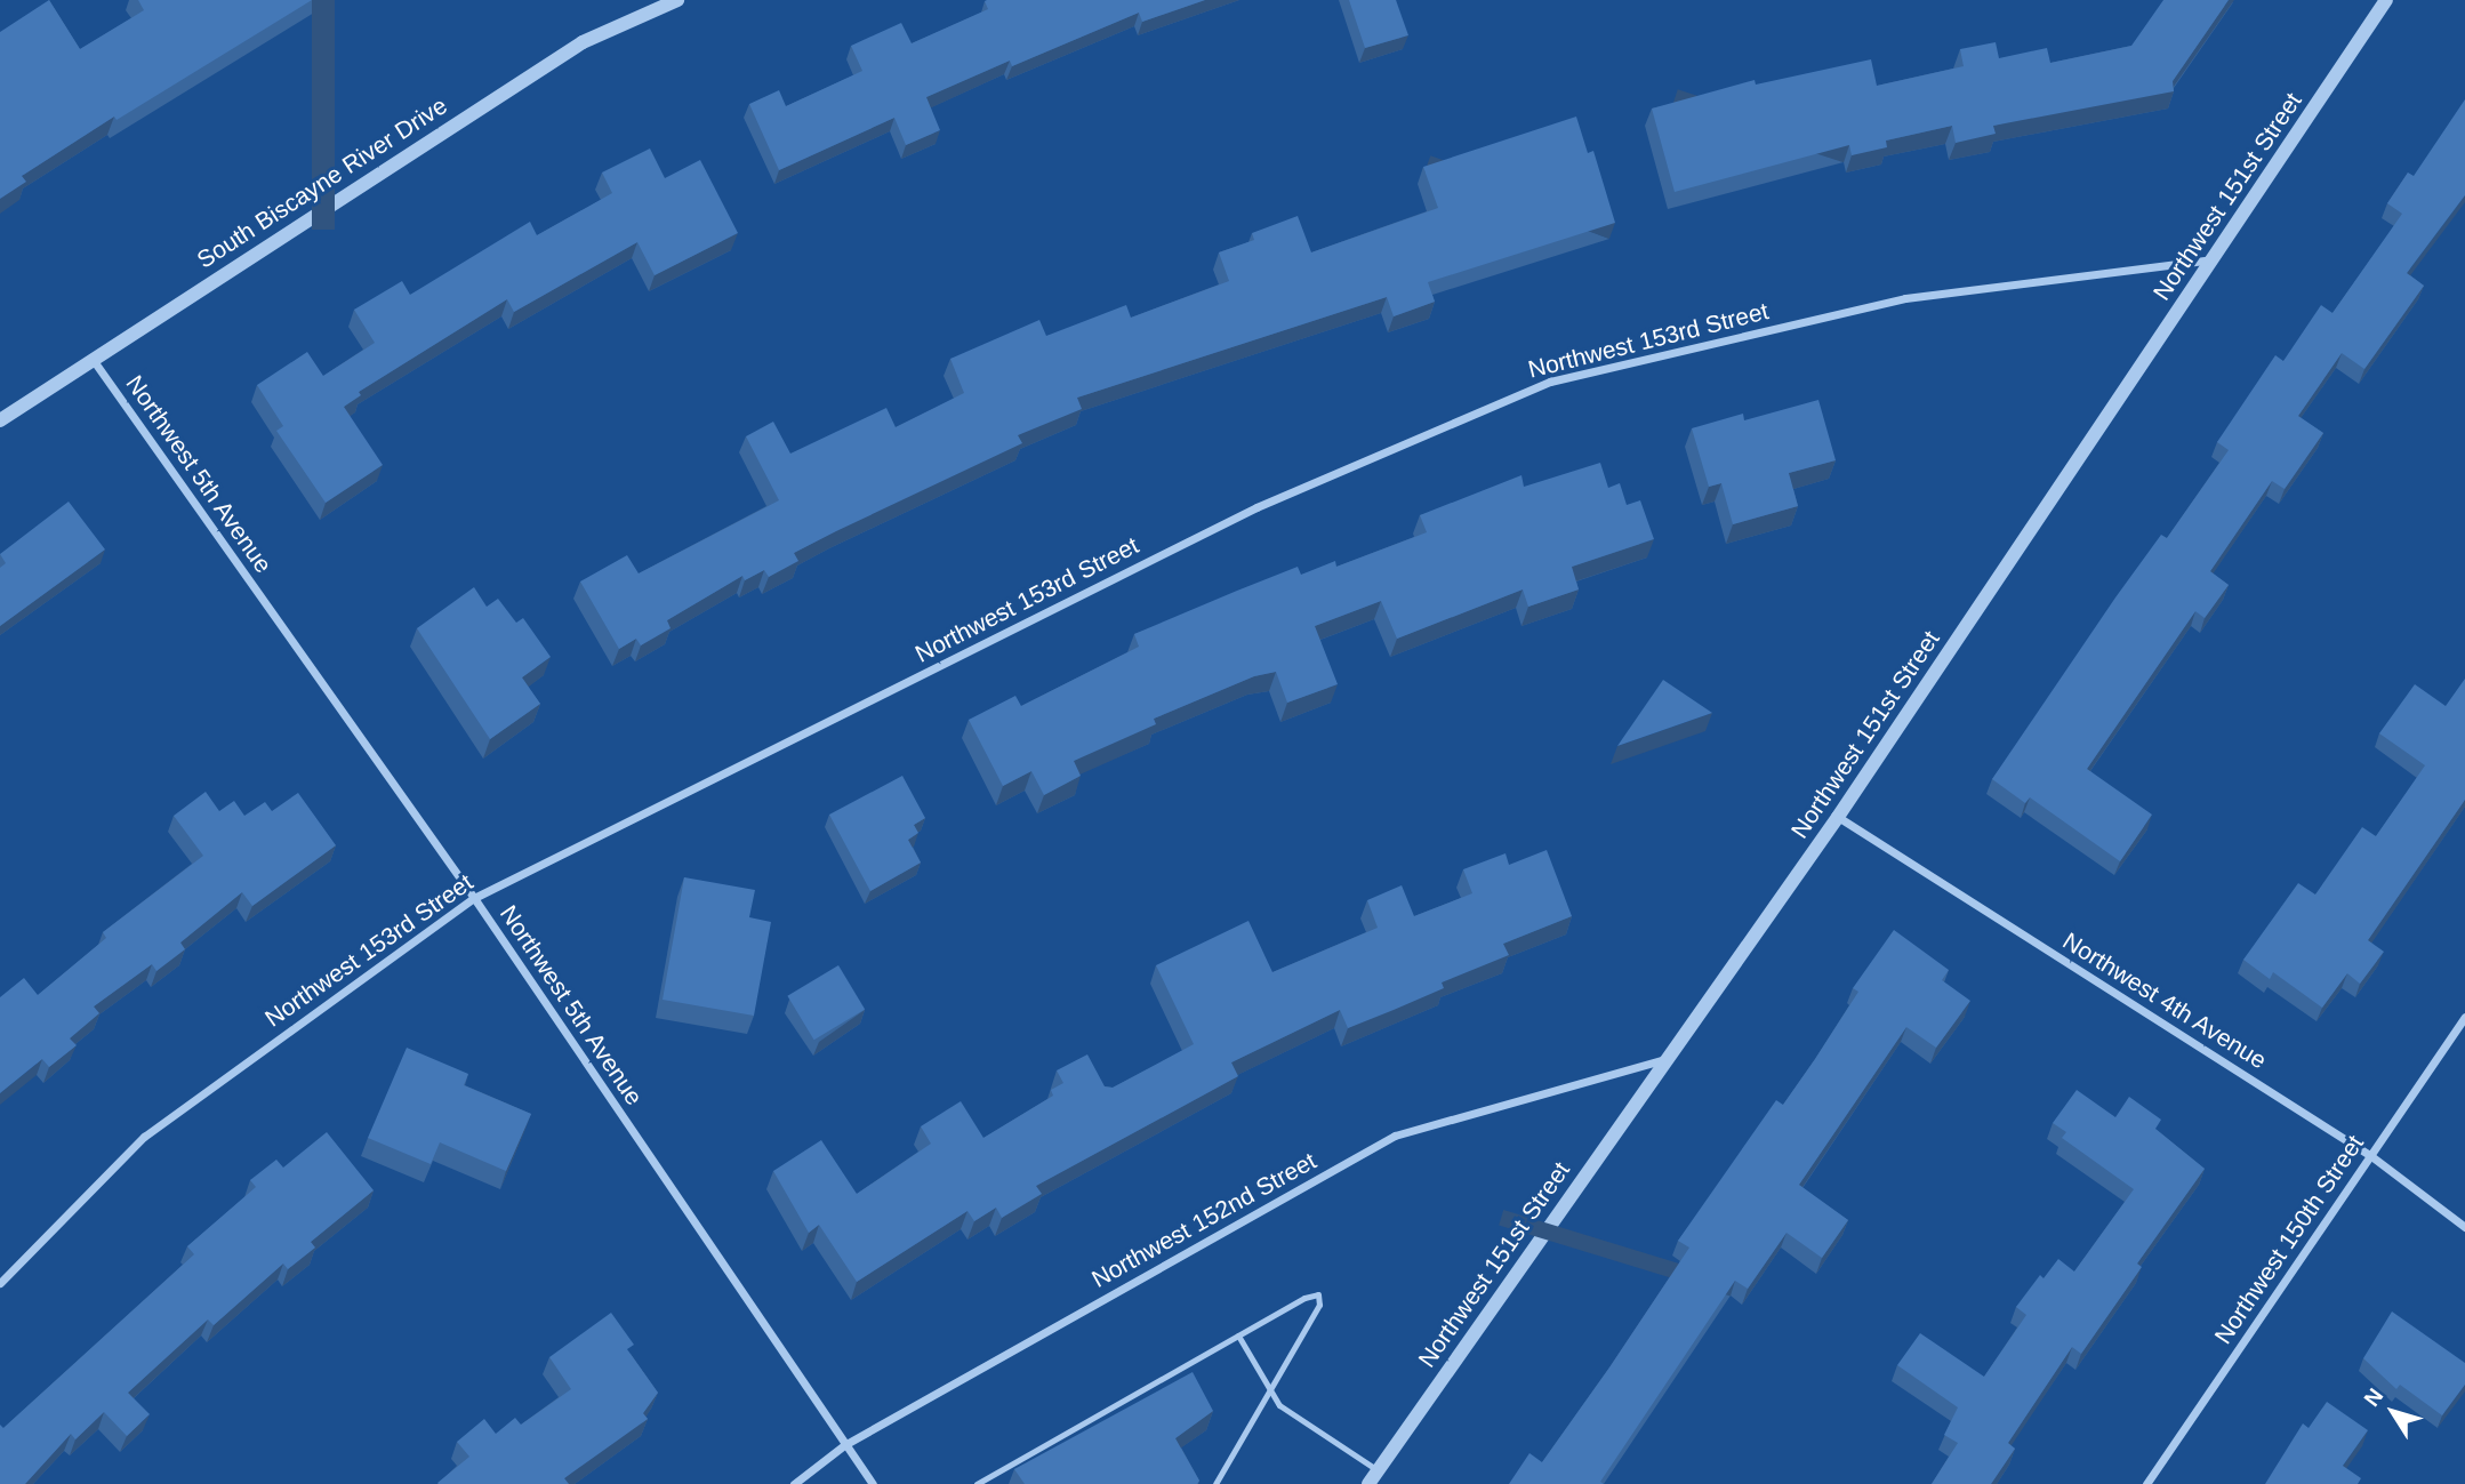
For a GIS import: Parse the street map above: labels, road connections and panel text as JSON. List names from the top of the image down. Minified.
{"streets":{"street":["South Biscayne River Drive","Northwest 151st Street","Northwest 153rd Street","Northwest 5th Avenue","Northwest 4th Avenue","Northwest 152nd Street","Northwest 150th Street"]},"crossings":[["South Biscayne River Drive","Northwest 5th Avenue"],["Northwest 151st Street","Northwest 153rd Street"],["Northwest 151st Street","Northwest 4th Avenue"],["Northwest 151st Street","Northwest 152nd Street"],["Northwest 153rd Street","Northwest 5th Avenue"],["Northwest 5th Avenue","Northwest 152nd Street"],["Northwest 4th Avenue","Northwest 150th Street"]],"north":"top left"}
